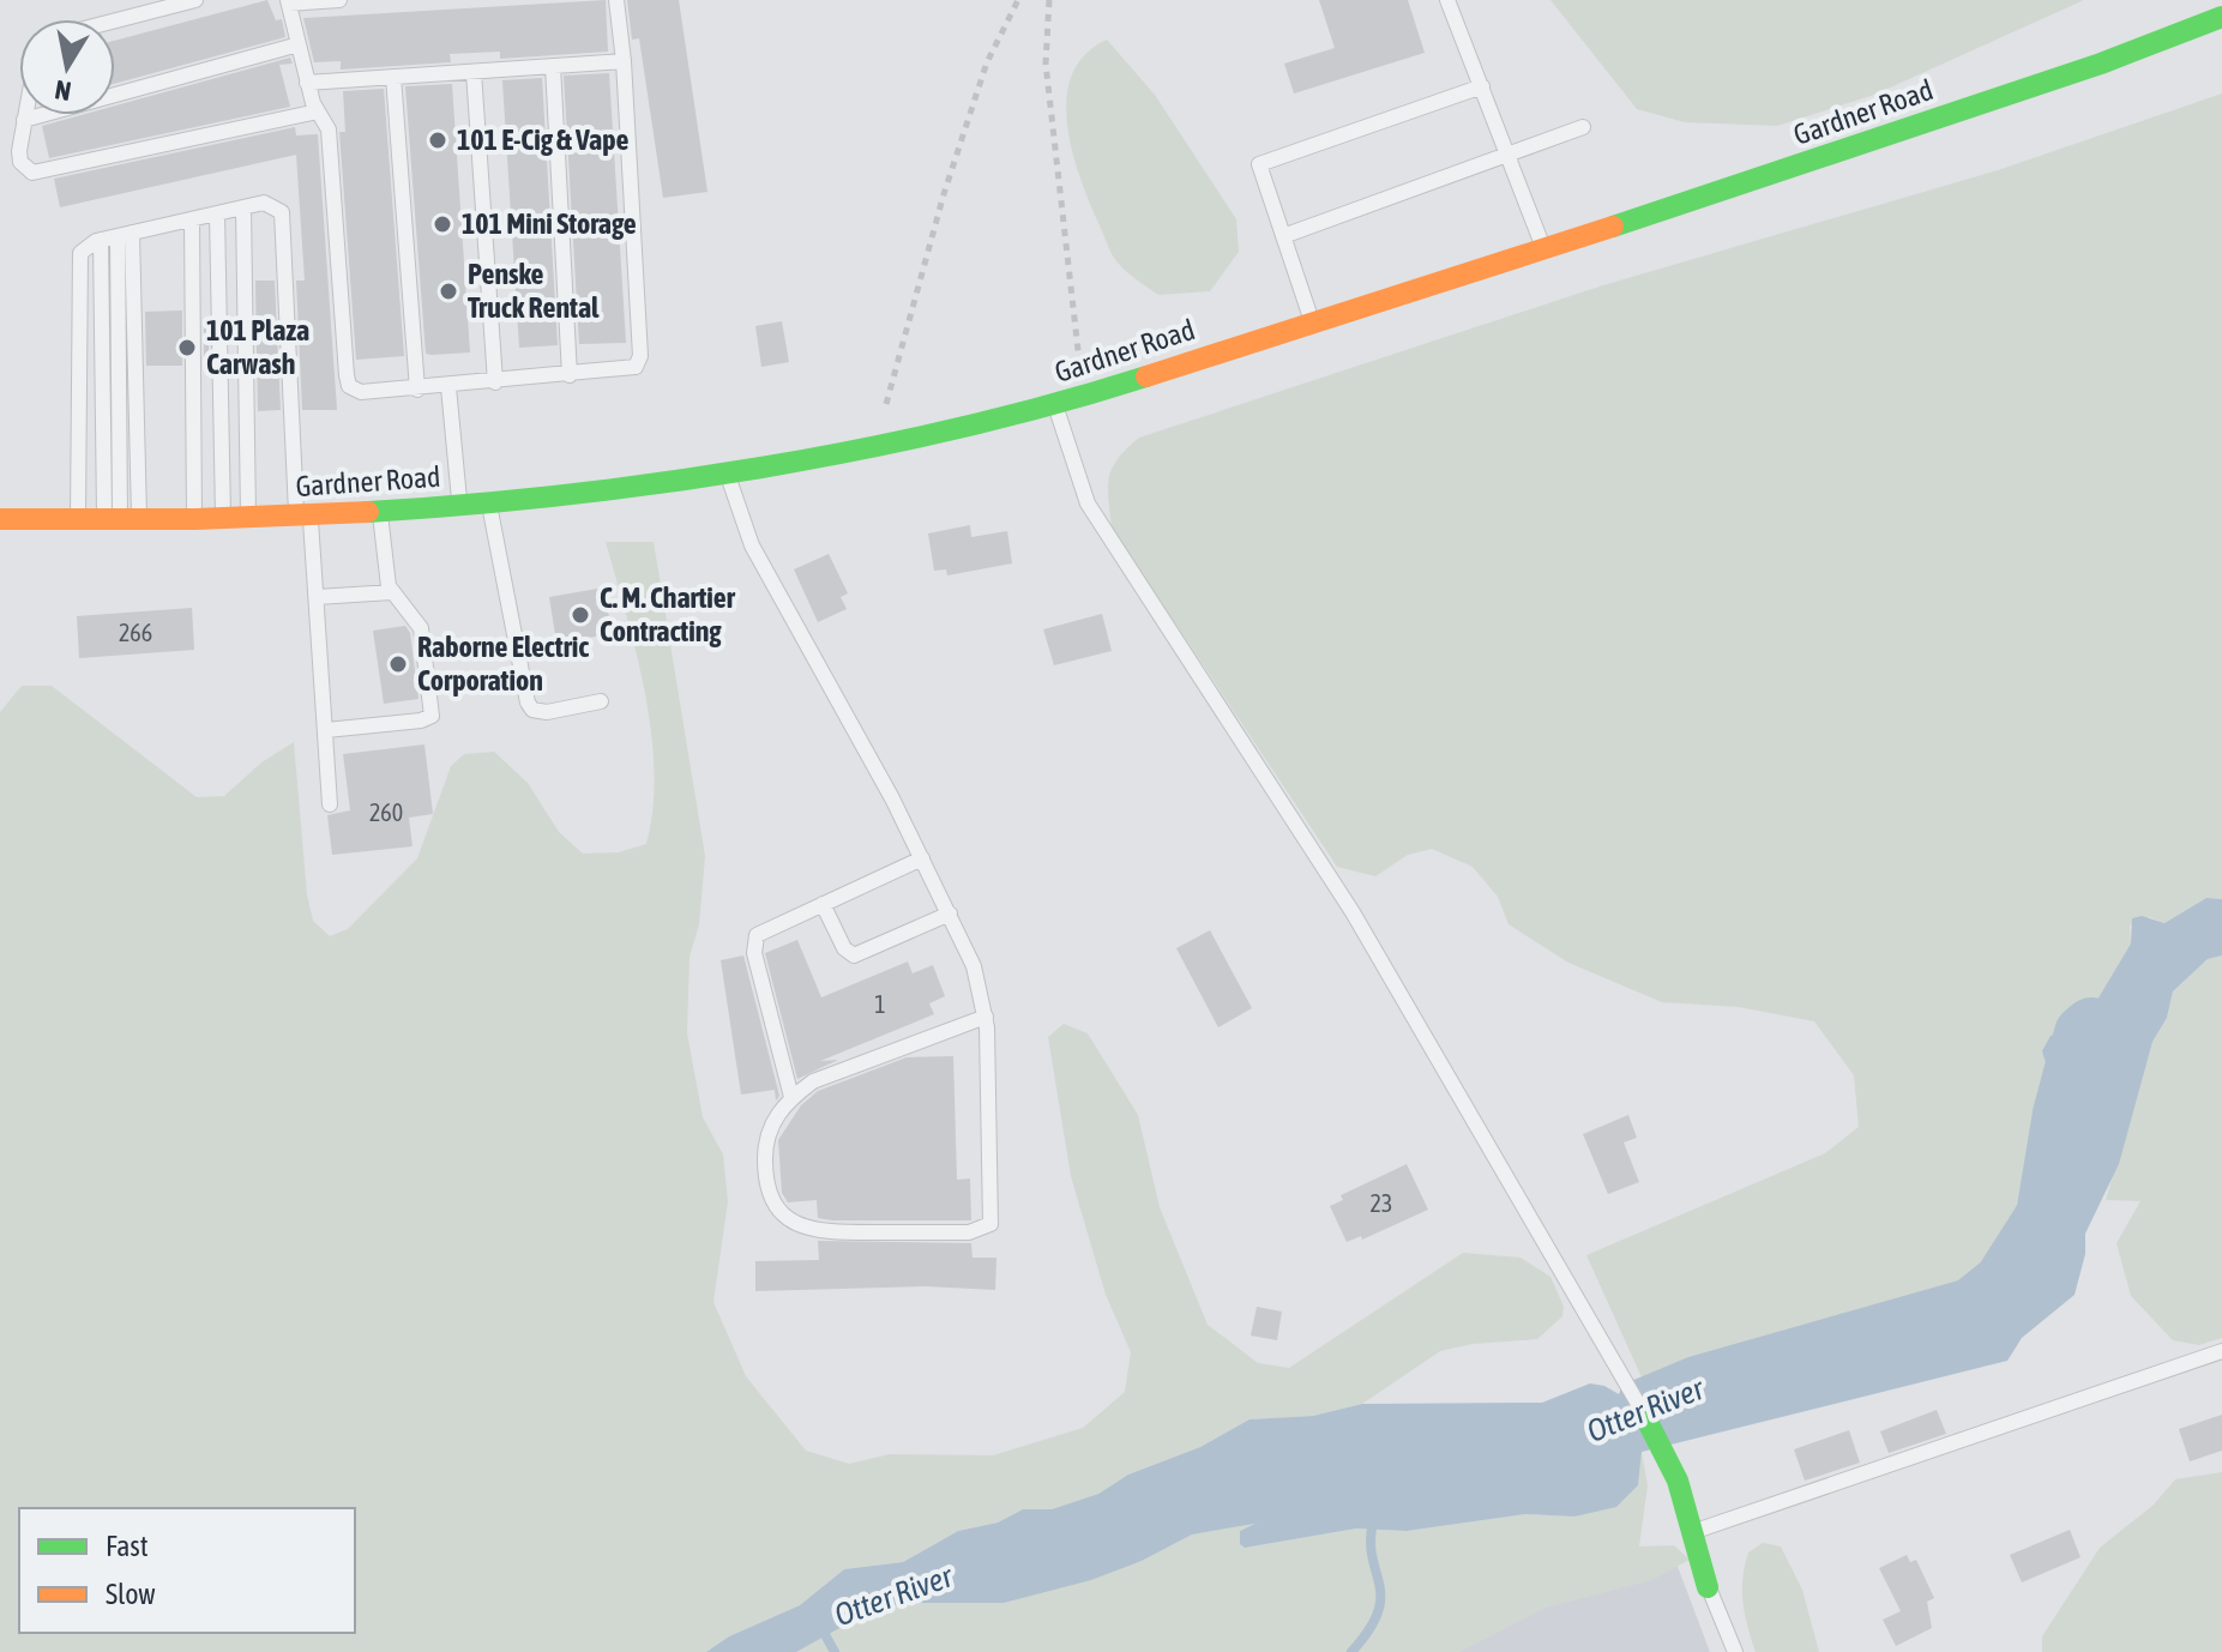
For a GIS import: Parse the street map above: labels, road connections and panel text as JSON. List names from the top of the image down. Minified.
{"streets":{"main road":["Gardner Road"]},"water":["Otter River"],"places":["101 E-Cig & Vape","101 Mini Storage","Penske Truck Rental","101 Plaza Carwash","C. M. Chartier Contracting","Raborne Electric Corporation"],"house_numbers":["266","260","1","23"],"legend":["Fast","Slow"],"north":"bottom"}
